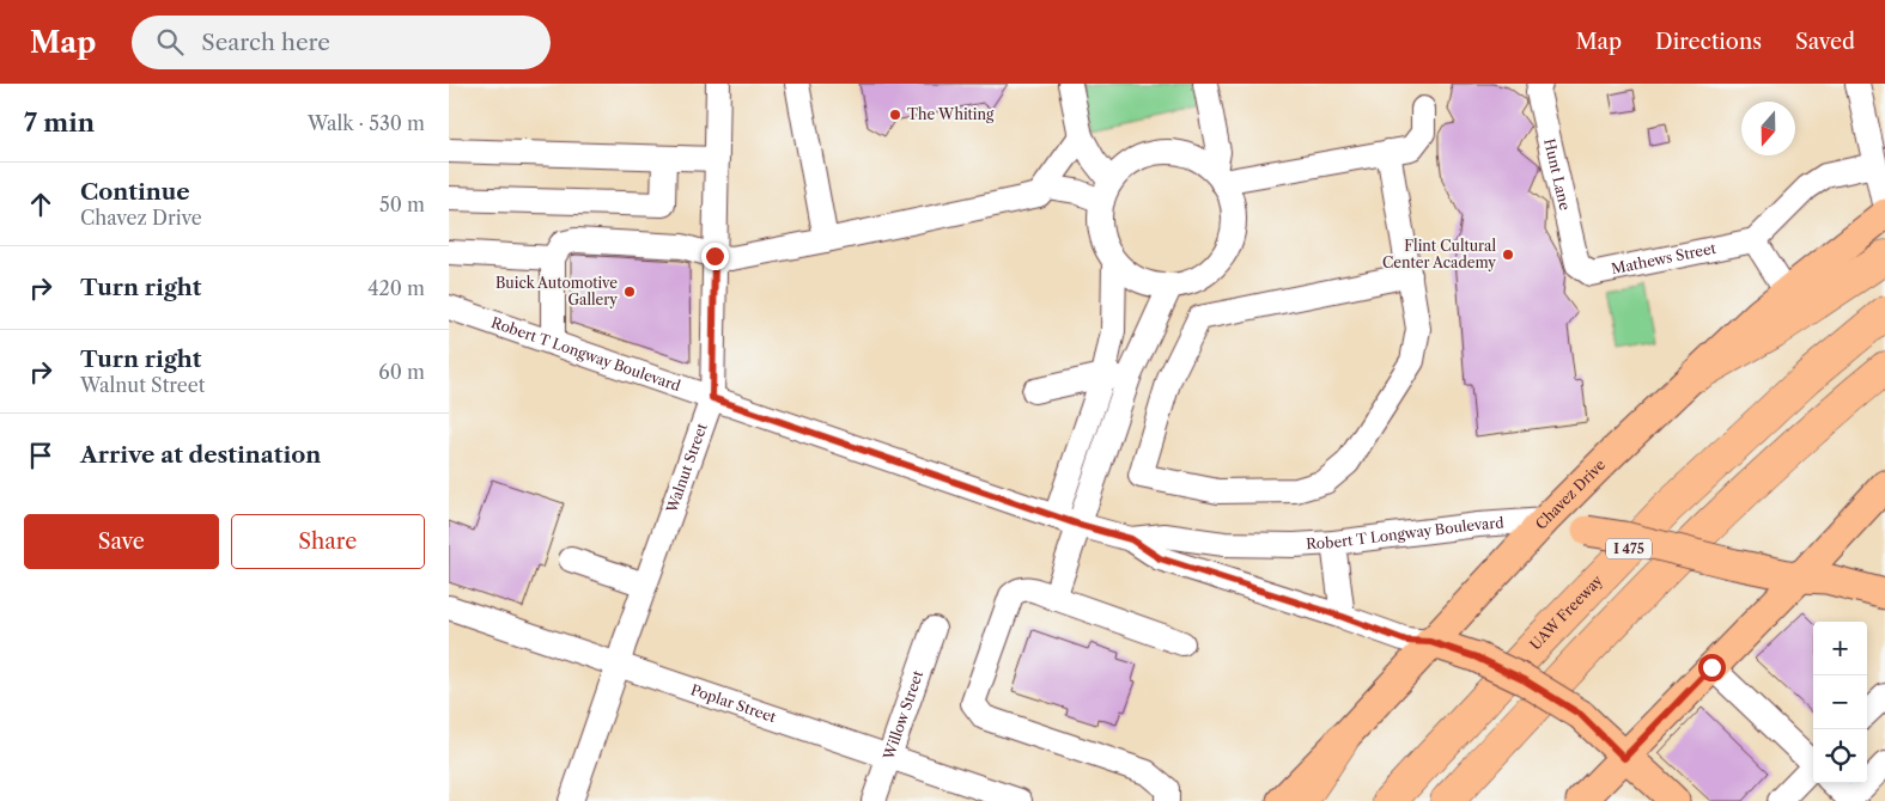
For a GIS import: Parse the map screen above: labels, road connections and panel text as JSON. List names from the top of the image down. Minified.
{"streets":{"highway":["I 475","UAW Freeway"],"main road":["Robert T Longway Boulevard","Chavez Drive"],"street":["Hunt Lane","Mathews Street","Walnut Street","Poplar Street","Willow Street"]},"crossings":[["Hunt Lane","Mathews Street"],["Robert T Longway Boulevard","Walnut Street"],["Robert T Longway Boulevard","Chavez Drive"],["Walnut Street","Poplar Street"],["Poplar Street","Willow Street"]],"places":["The Whiting","Flint Cultural Center Academy","Buick Automotive Gallery"],"north":"bottom","page":{"header":"Map","search":"Search here","nav":["Map","Directions","Saved"],"heading":["7 min","Walk · 530 m"],"list":[["Continue","Chavez Drive","50 m"],["Turn right","420 m"],["Turn right","Walnut Street","60 m"],"Arrive at destination"],"buttons":["Save","Share"],"map_buttons":["+","−"]}}
